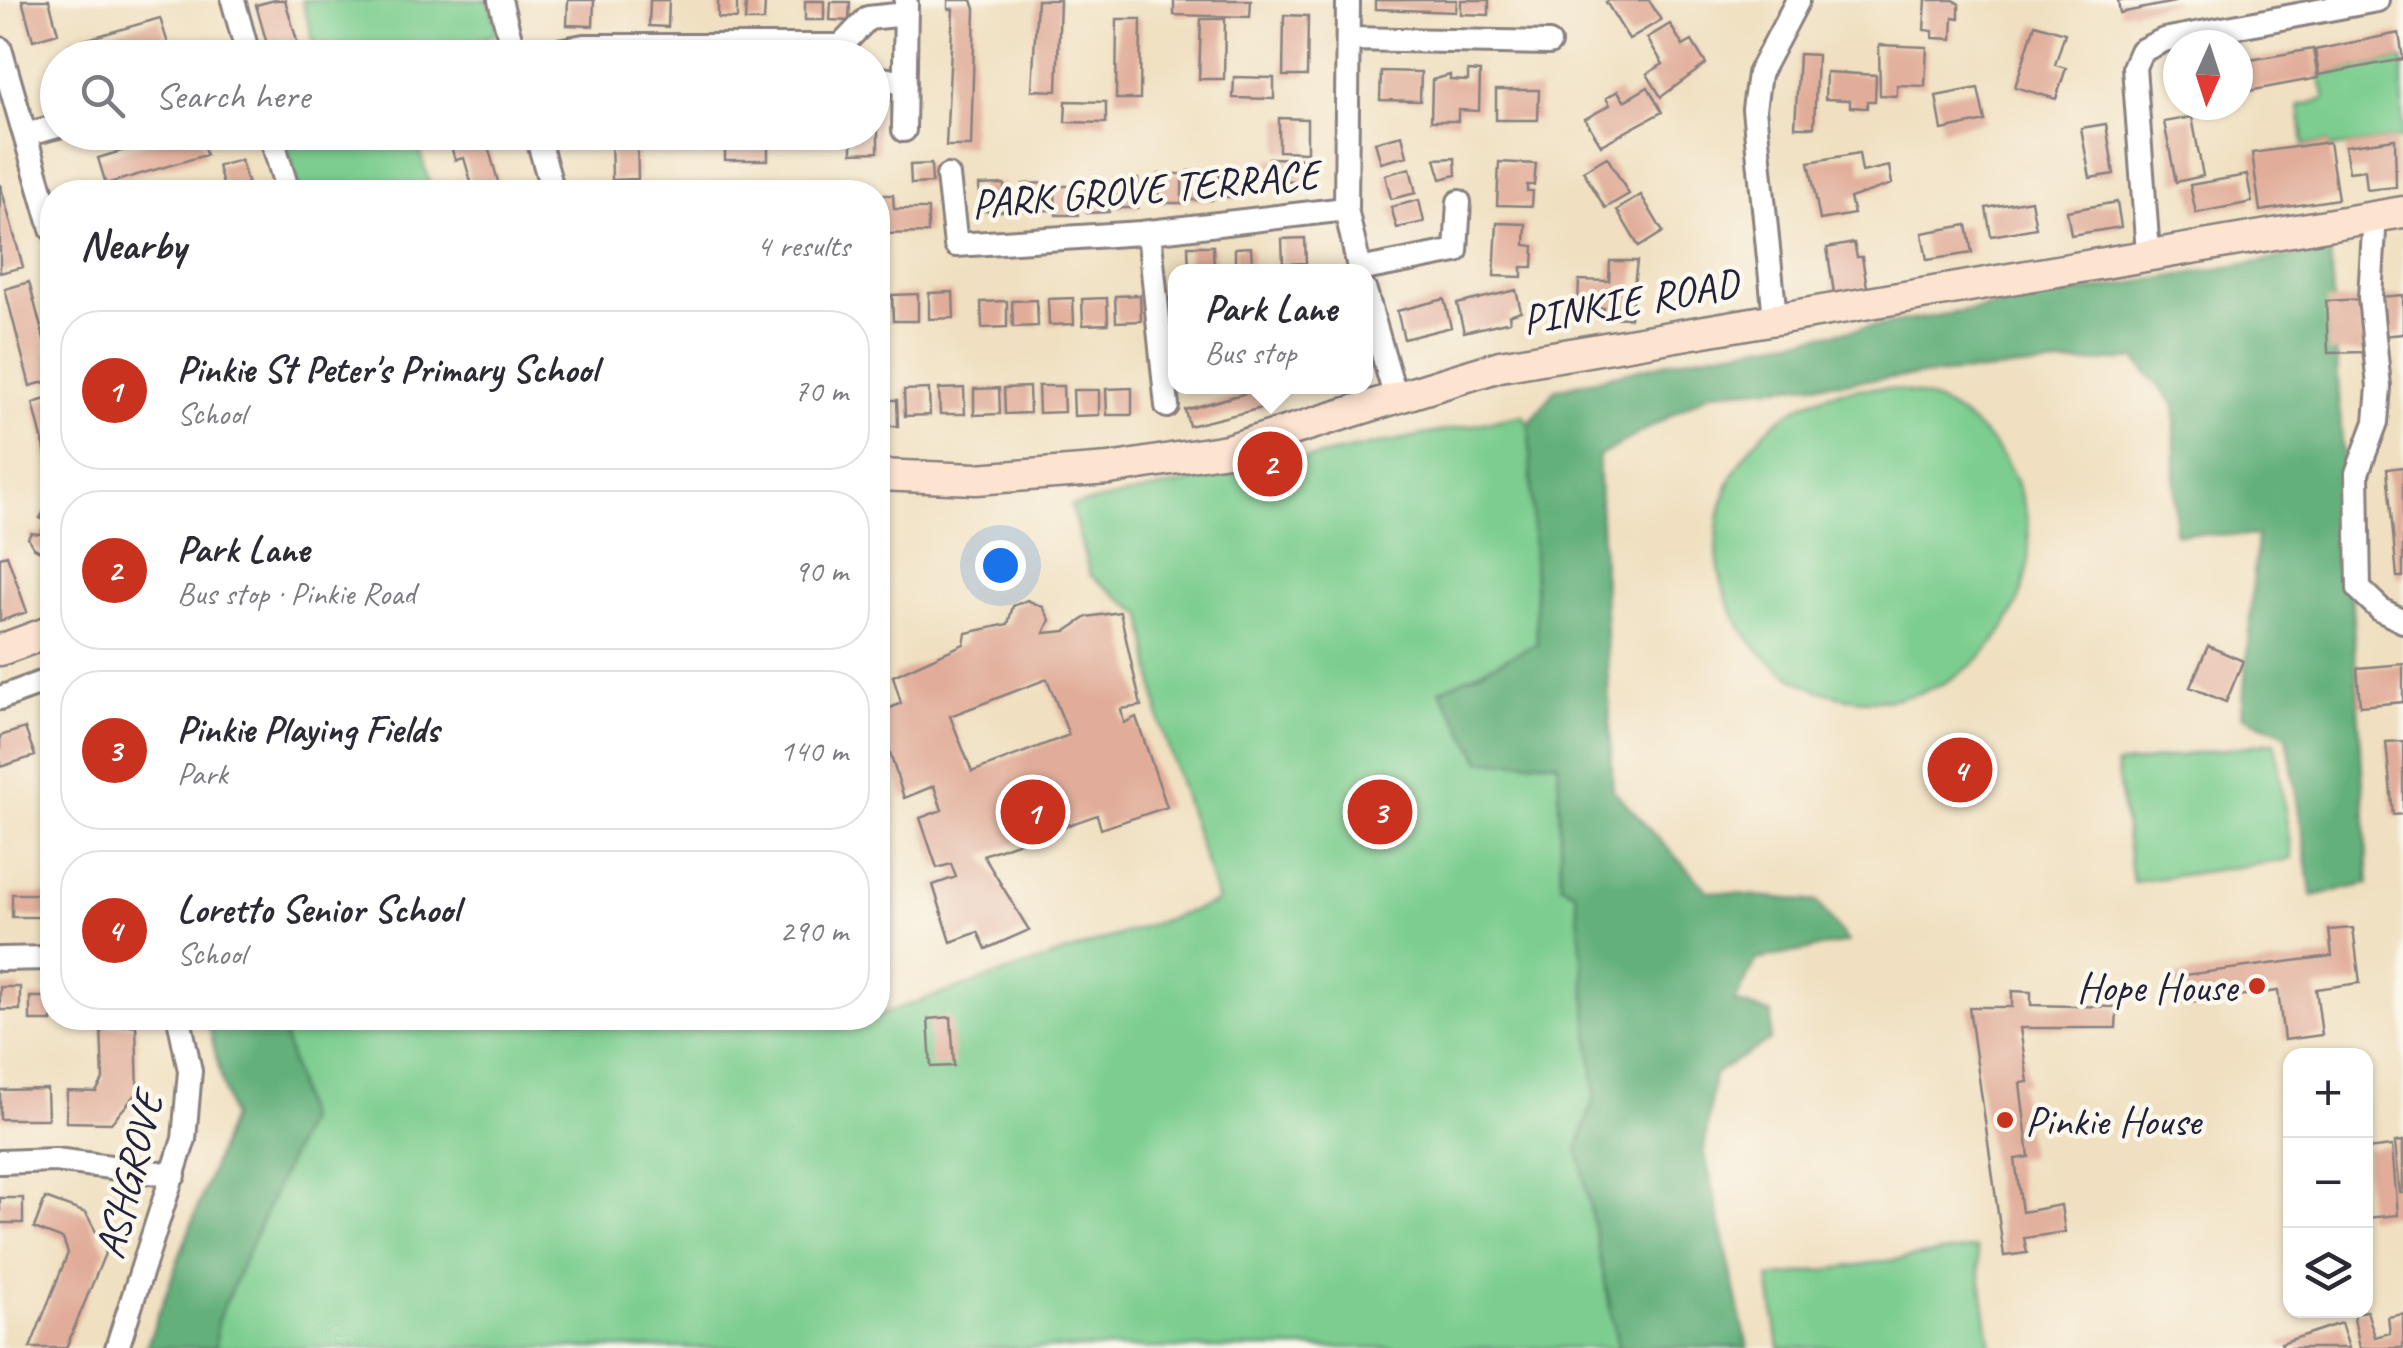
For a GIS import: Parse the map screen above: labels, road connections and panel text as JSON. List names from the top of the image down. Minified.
{"streets":{"main road":["PINKIE ROAD"],"street":["PARK GROVE TERRACE","ASHGROVE"]},"places":["Hope House","Pinkie House"],"north":"bottom","page":{"search":"Search here","heading":["Nearby","4 results"],"popup":["Park Lane","Bus stop"],"list":[{"mark":"1","name":"Pinkie St Peter's Primary School","note":"School","value":"70 m"},{"mark":"2","name":"Park Lane","note":"Bus stop · Pinkie Road","value":"90 m"},{"mark":"3","name":"Pinkie Playing Fields","note":"Park","value":"140 m"},{"mark":"4","name":"Loretto Senior School","note":"School","value":"290 m"}],"pins":["2","4","1","3"],"map_buttons":["+","−"]}}
